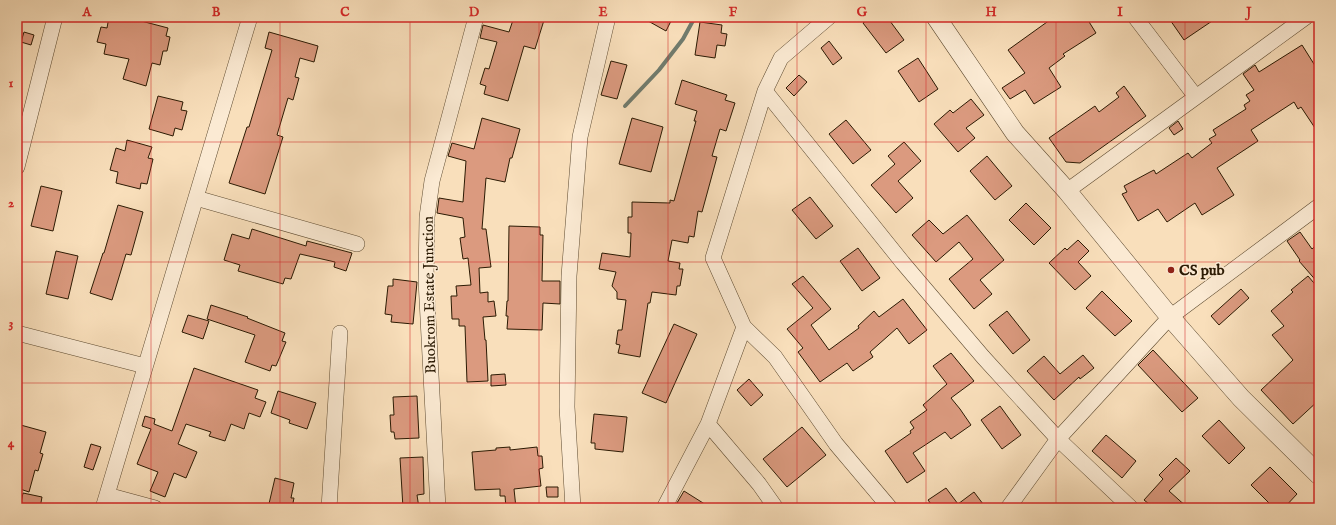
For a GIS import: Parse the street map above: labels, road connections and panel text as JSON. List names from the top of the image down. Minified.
{"streets":{"street":["Buokrom Estate Junction"]},"places":["CS pub"],"grid":{"columns":["A","B","C","D","E","F","G","H","I","J"],"rows":["1","2","3","4"]}}
